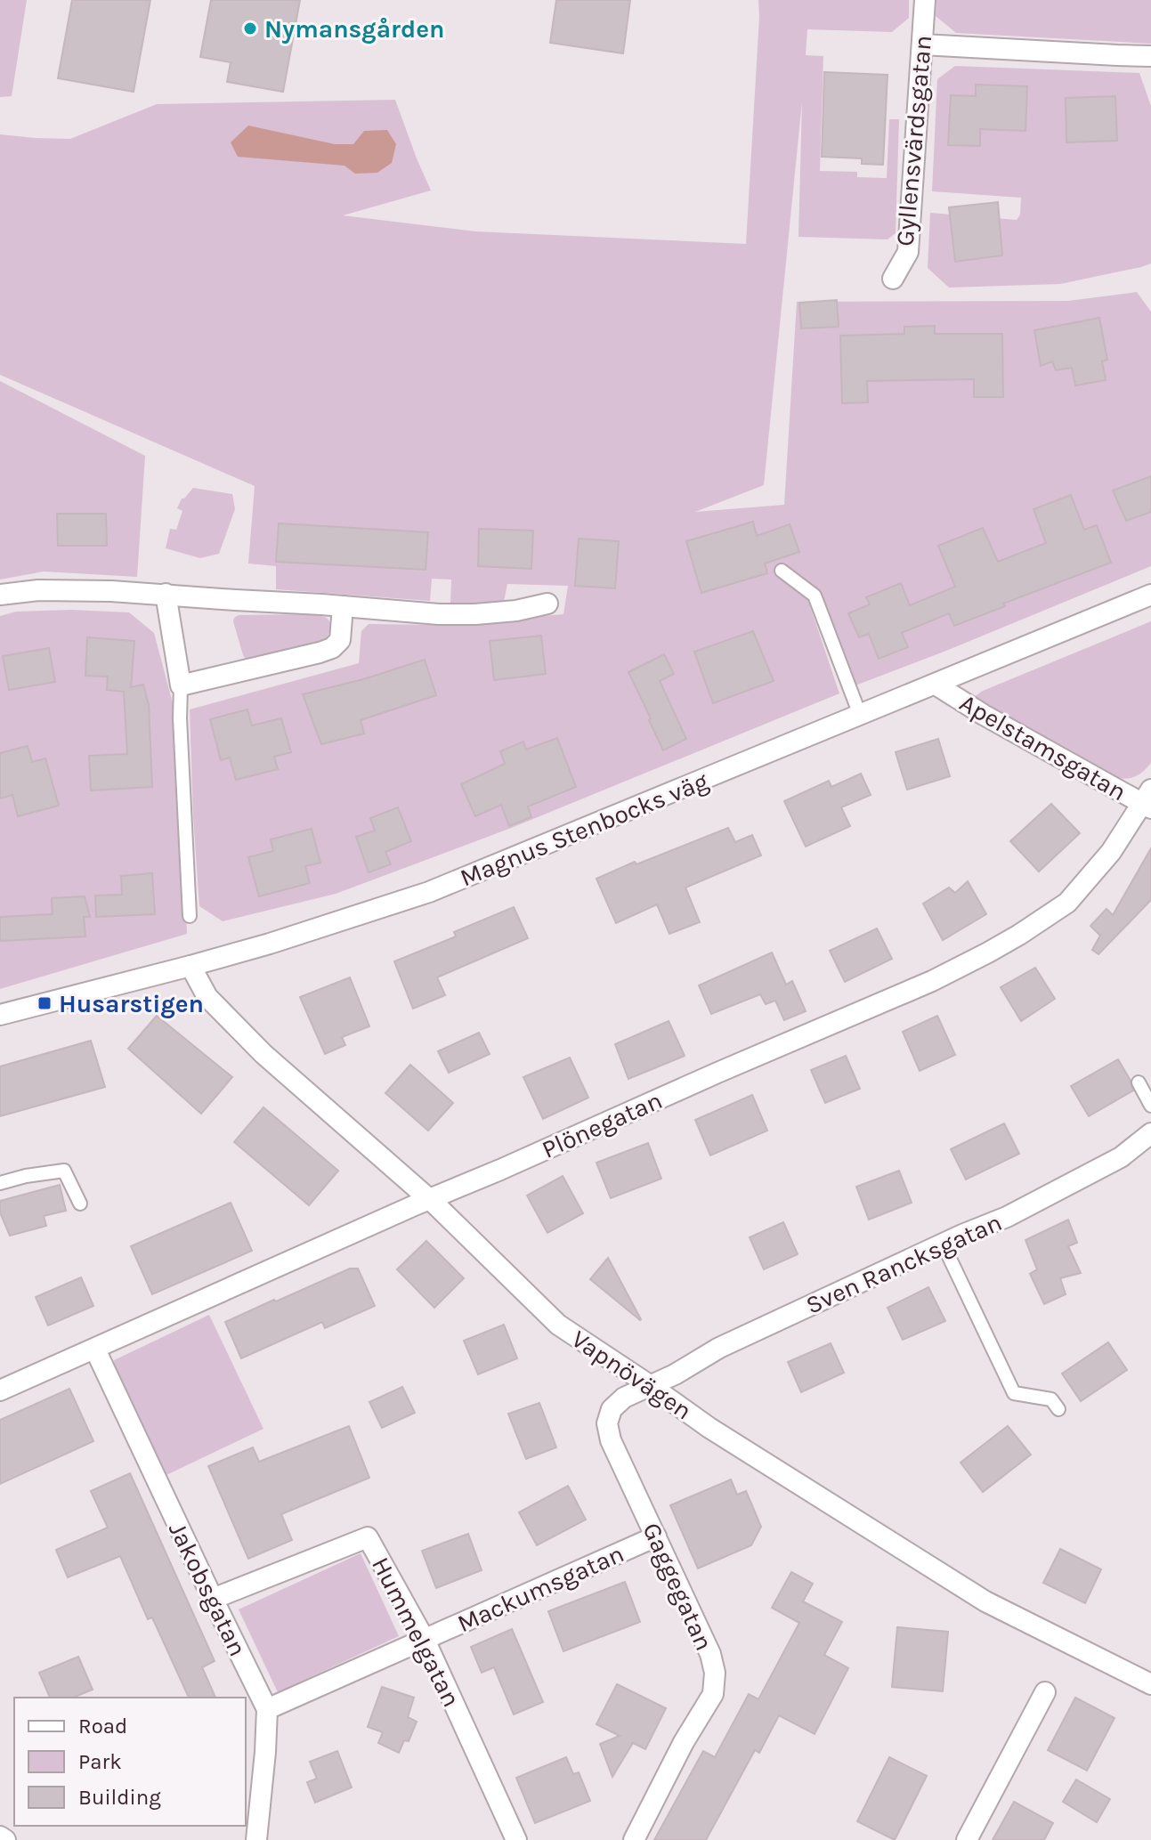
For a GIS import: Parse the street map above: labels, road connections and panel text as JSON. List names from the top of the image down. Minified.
{"streets":{"street":["Gyllensvärdsgatan","Apelstamsgatan","Magnus Stenbocks väg","Plönegatan","Sven Rancksgatan","Vapnövägen","Gaggegatan","Mackumsgatan","Jakobsgatan","Hummelgatan"]},"crossings":[["Apelstamsgatan","Magnus Stenbocks väg"],["Apelstamsgatan","Plönegatan"],["Magnus Stenbocks väg","Vapnövägen"],["Plönegatan","Vapnövägen"],["Plönegatan","Jakobsgatan"],["Sven Rancksgatan","Vapnövägen"],["Sven Rancksgatan","Gaggegatan"],["Vapnövägen","Gaggegatan"],["Gaggegatan","Mackumsgatan"],["Mackumsgatan","Jakobsgatan"],["Mackumsgatan","Hummelgatan"],["Jakobsgatan","Hummelgatan"]],"places":{"other":["Nymansgården"],"transit":["Husarstigen"]},"legend":["Road","Park","Building"]}
